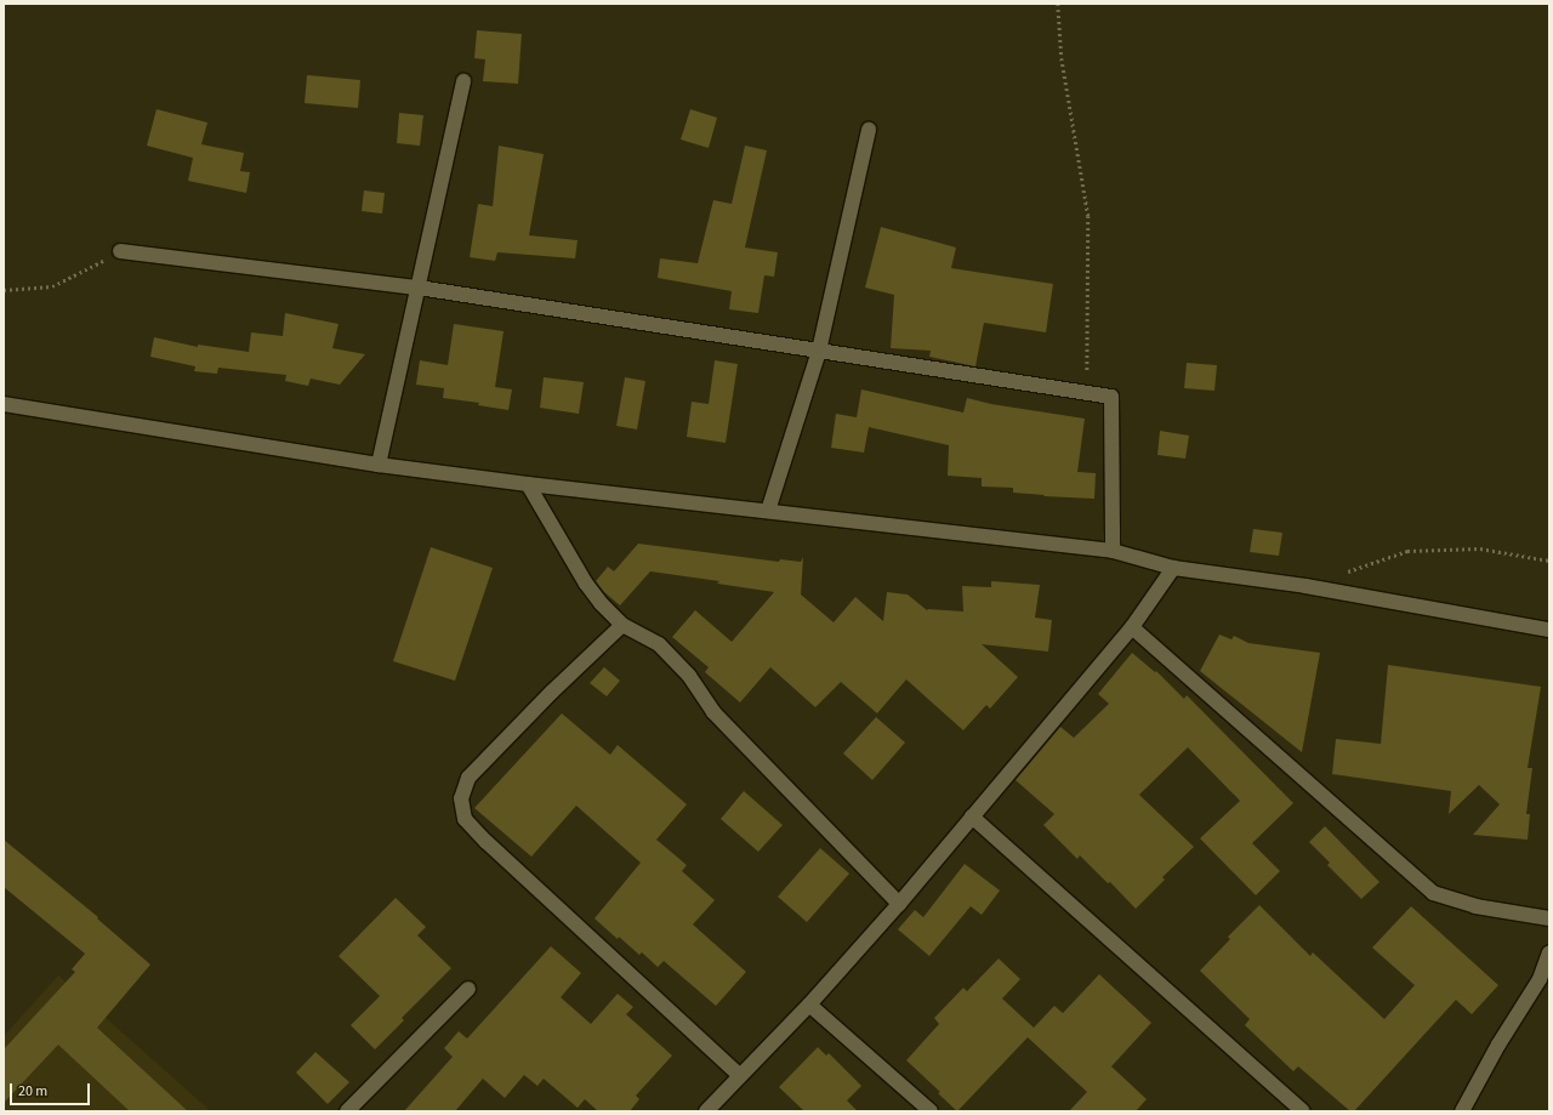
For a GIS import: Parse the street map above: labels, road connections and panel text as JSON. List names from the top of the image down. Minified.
{"scale_bar":"20 m"}
